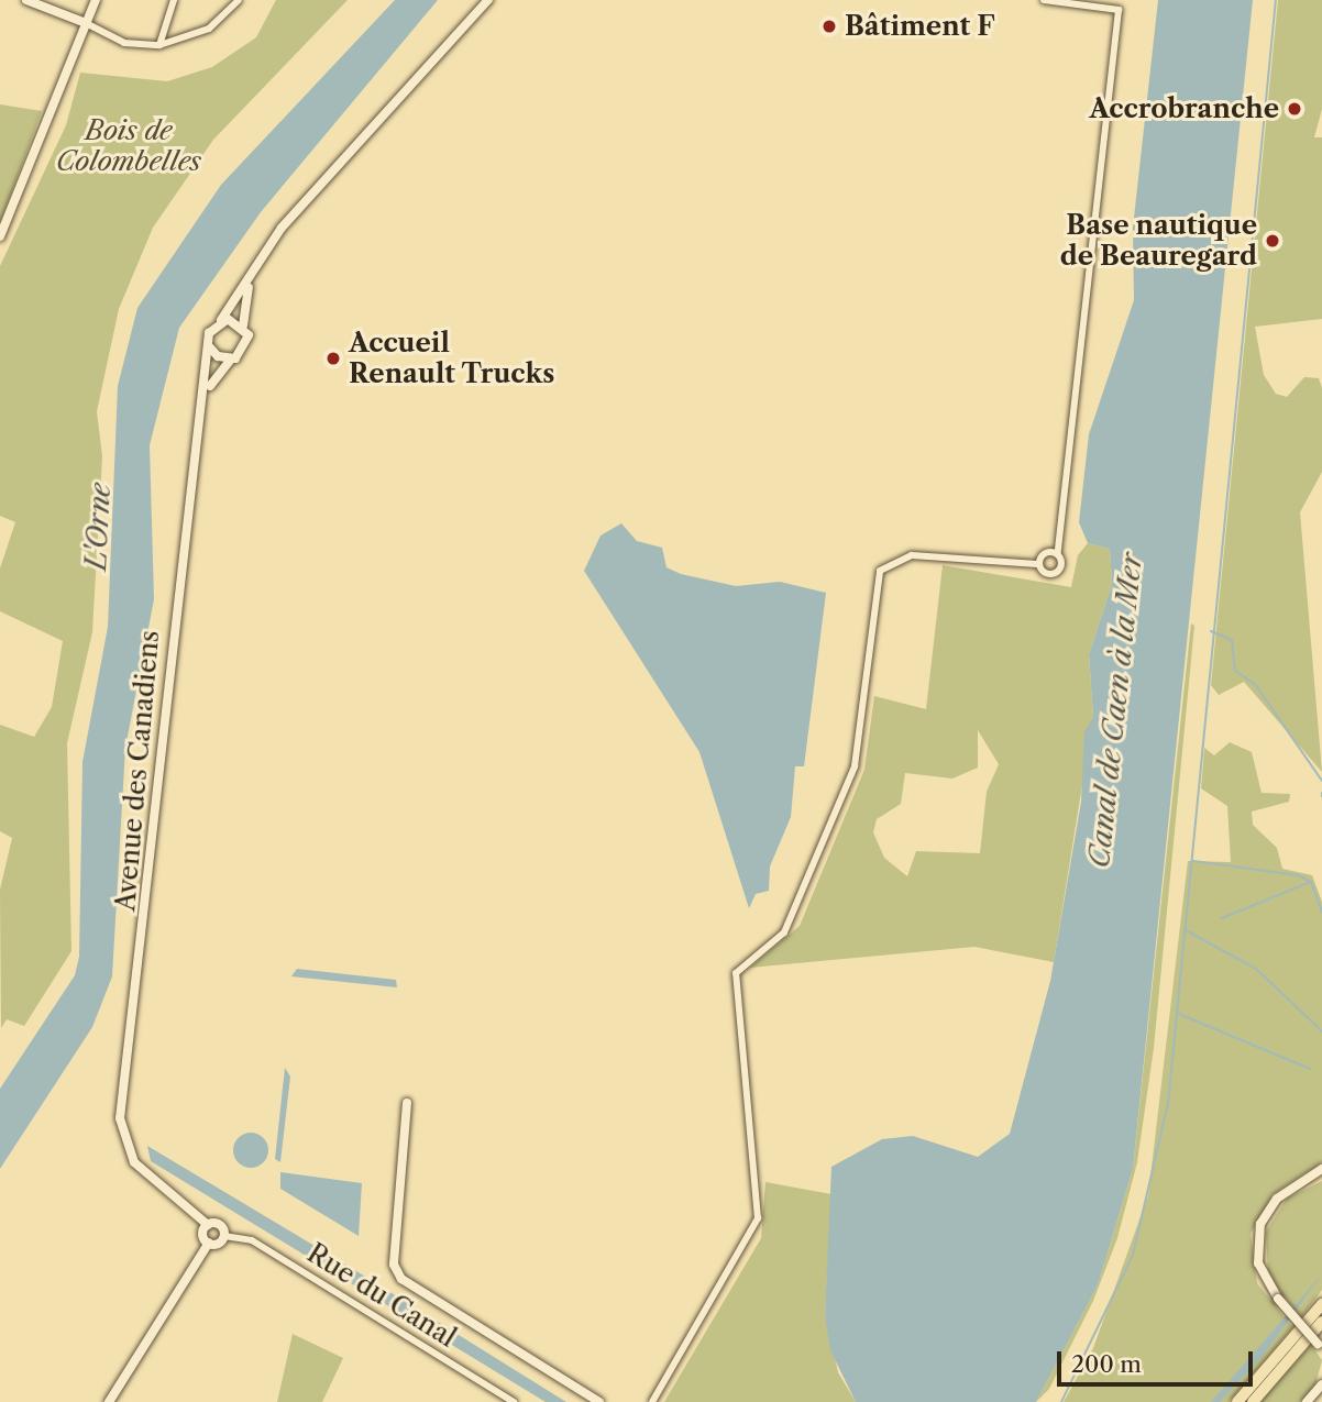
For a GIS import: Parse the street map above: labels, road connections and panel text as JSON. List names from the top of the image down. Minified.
{"streets":{"street":["Avenue des Canadiens","Rue du Canal"]},"water":["L'Orne","Canal de Caen à la Mer"],"parks":["Bois de Colombelles"],"places":["Bâtiment F","Accrobranche","Base nautique de Beauregard","Accueil Renault Trucks"],"scale_bar":"200 m"}
